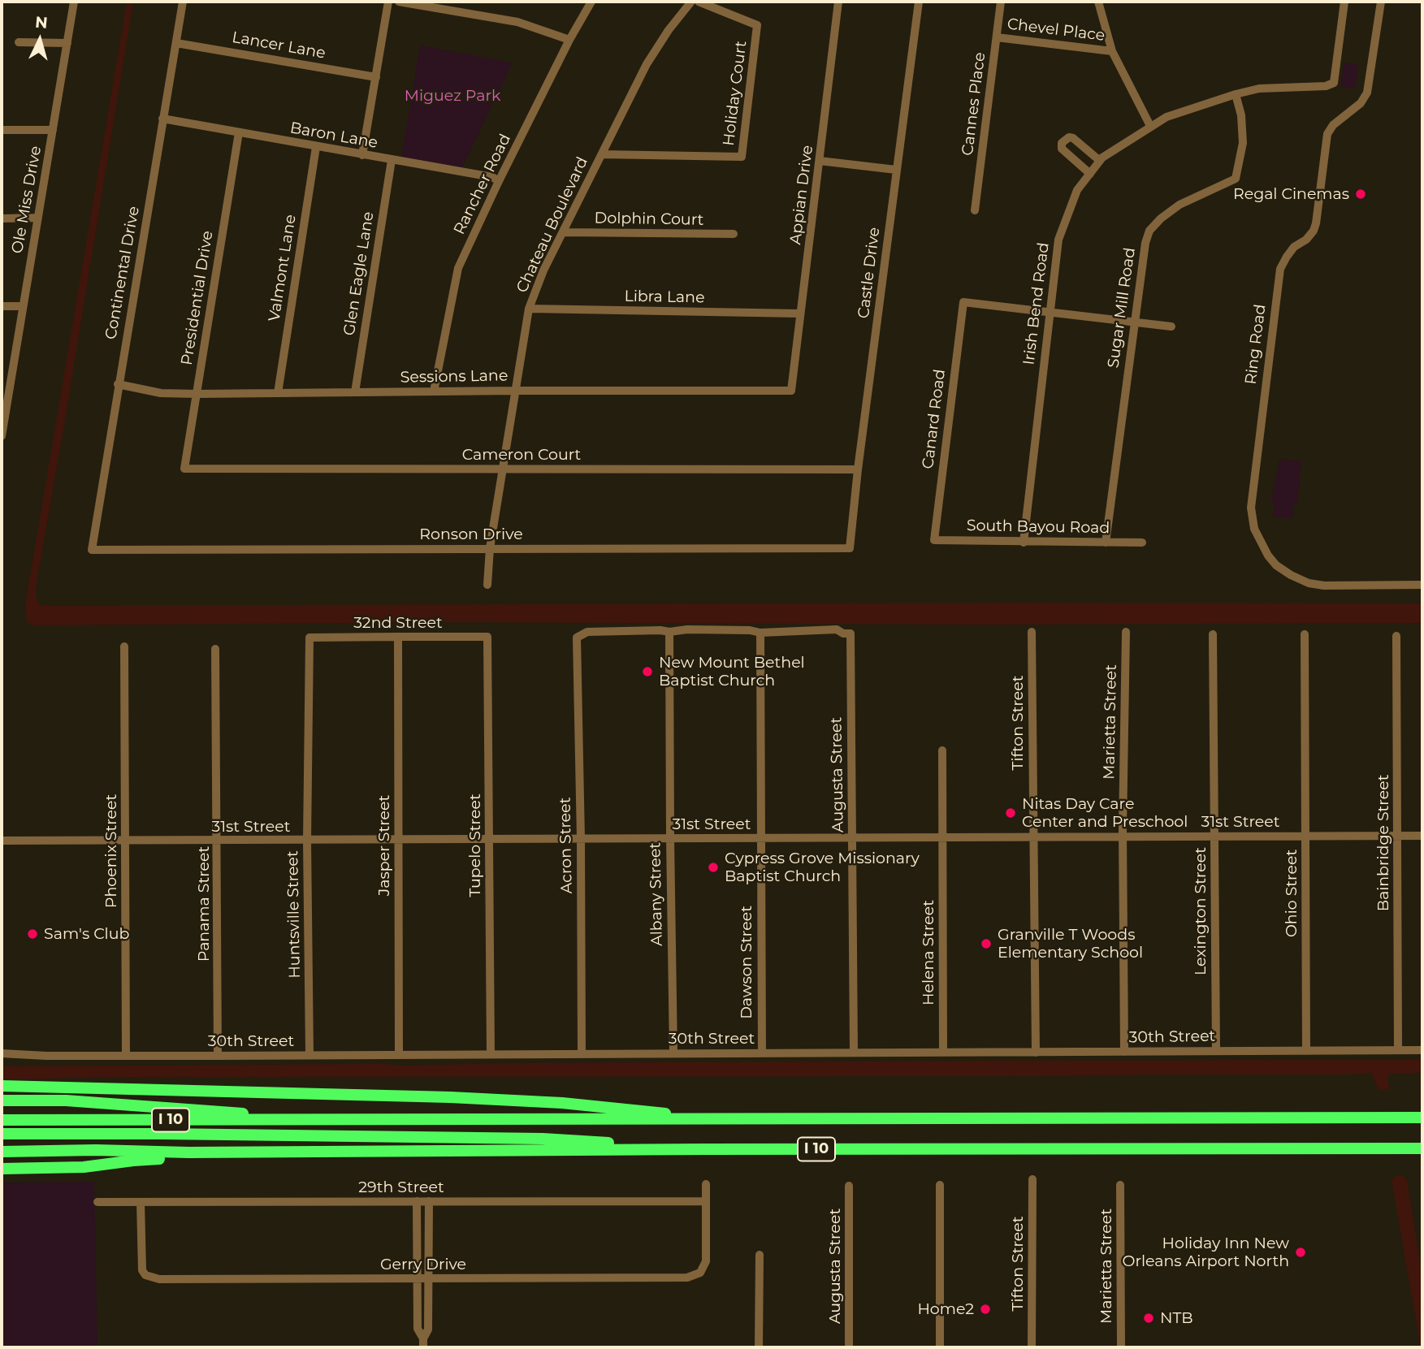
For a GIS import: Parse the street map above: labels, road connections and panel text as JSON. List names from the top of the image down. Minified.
{"streets":{"highway":["I 10"],"street":["Chevel Place","Lancer Lane","Holiday Court","Cannes Place","Baron Lane","Rancher Road","Appian Drive","Ole Miss Drive","Dolphin Court","Chateau Boulevard","Valmont Lane","Continental Drive","Castle Drive","Glen Eagle Lane","Libra Lane","Presidential Drive","Irish Bend Road","Sugar Mill Road","Ring Road","Sessions Lane","Canard Road","Cameron Court","South Bayou Road","Ronson Drive","32nd Street","Marietta Street","Tifton Street","Augusta Street","31st Street","Bainbridge Street","Jasper Street","Tupelo Street","Acron Street","Phoenix Street","Ohio Street","Albany Street","Panama Street","Lexington Street","Huntsville Street","Helena Street","Dawson Street","30th Street","29th Street","Gerry Drive"]},"crossings":[["Chevel Place","Cannes Place"],["Lancer Lane","Continental Drive"],["Holiday Court","Chateau Boulevard"],["Baron Lane","Rancher Road"],["Baron Lane","Valmont Lane"],["Baron Lane","Continental Drive"],["Baron Lane","Glen Eagle Lane"],["Baron Lane","Presidential Drive"],["Rancher Road","Sessions Lane"],["Appian Drive","Libra Lane"],["Appian Drive","Sessions Lane"],["Dolphin Court","Chateau Boulevard"],["Chateau Boulevard","Libra Lane"],["Chateau Boulevard","Sessions Lane"],["Chateau Boulevard","Cameron Court"],["Chateau Boulevard","Ronson Drive"],["Valmont Lane","Sessions Lane"],["Continental Drive","Sessions Lane"],["Continental Drive","Ronson Drive"],["Castle Drive","Cameron Court"],["Castle Drive","Ronson Drive"],["Glen Eagle Lane","Sessions Lane"],["Presidential Drive","Sessions Lane"],["Presidential Drive","Cameron Court"],["Irish Bend Road","Sugar Mill Road"],["Irish Bend Road","Canard Road"],["Irish Bend Road","South Bayou Road"],["Sugar Mill Road","South Bayou Road"],["Canard Road","South Bayou Road"],["32nd Street","Jasper Street"],["32nd Street","Tupelo Street"],["32nd Street","Huntsville Street"],["Marietta Street","31st Street"],["Marietta Street","30th Street"],["Tifton Street","31st Street"],["Tifton Street","30th Street"],["Augusta Street","31st Street"],["Augusta Street","Dawson Street"],["Augusta Street","30th Street"],["31st Street","Bainbridge Street"],["31st Street","Jasper Street"],["31st Street","Tupelo Street"],["31st Street","Acron Street"],["31st Street","Phoenix Street"],["31st Street","Ohio Street"],["31st Street","Albany Street"],["31st Street","Panama Street"],["31st Street","Lexington Street"],["31st Street","Huntsville Street"],["31st Street","Helena Street"],["31st Street","Dawson Street"],["Bainbridge Street","30th Street"],["Jasper Street","30th Street"],["Tupelo Street","30th Street"],["Acron Street","Albany Street"],["Acron Street","30th Street"],["Phoenix Street","30th Street"],["Ohio Street","30th Street"],["Albany Street","30th Street"],["Panama Street","30th Street"],["Lexington Street","30th Street"],["Huntsville Street","30th Street"],["Helena Street","30th Street"],["Dawson Street","30th Street"],["29th Street","Gerry Drive"]],"parks":["Miguez Park"],"places":["Regal Cinemas","New Mount Bethel Baptist Church","Nitas Day Care Center and Preschool","Cypress Grove Missionary Baptist Church","Sam's Club","Granville T Woods Elementary School","Holiday Inn New Orleans Airport North","Home2","NTB"],"north":"top"}
